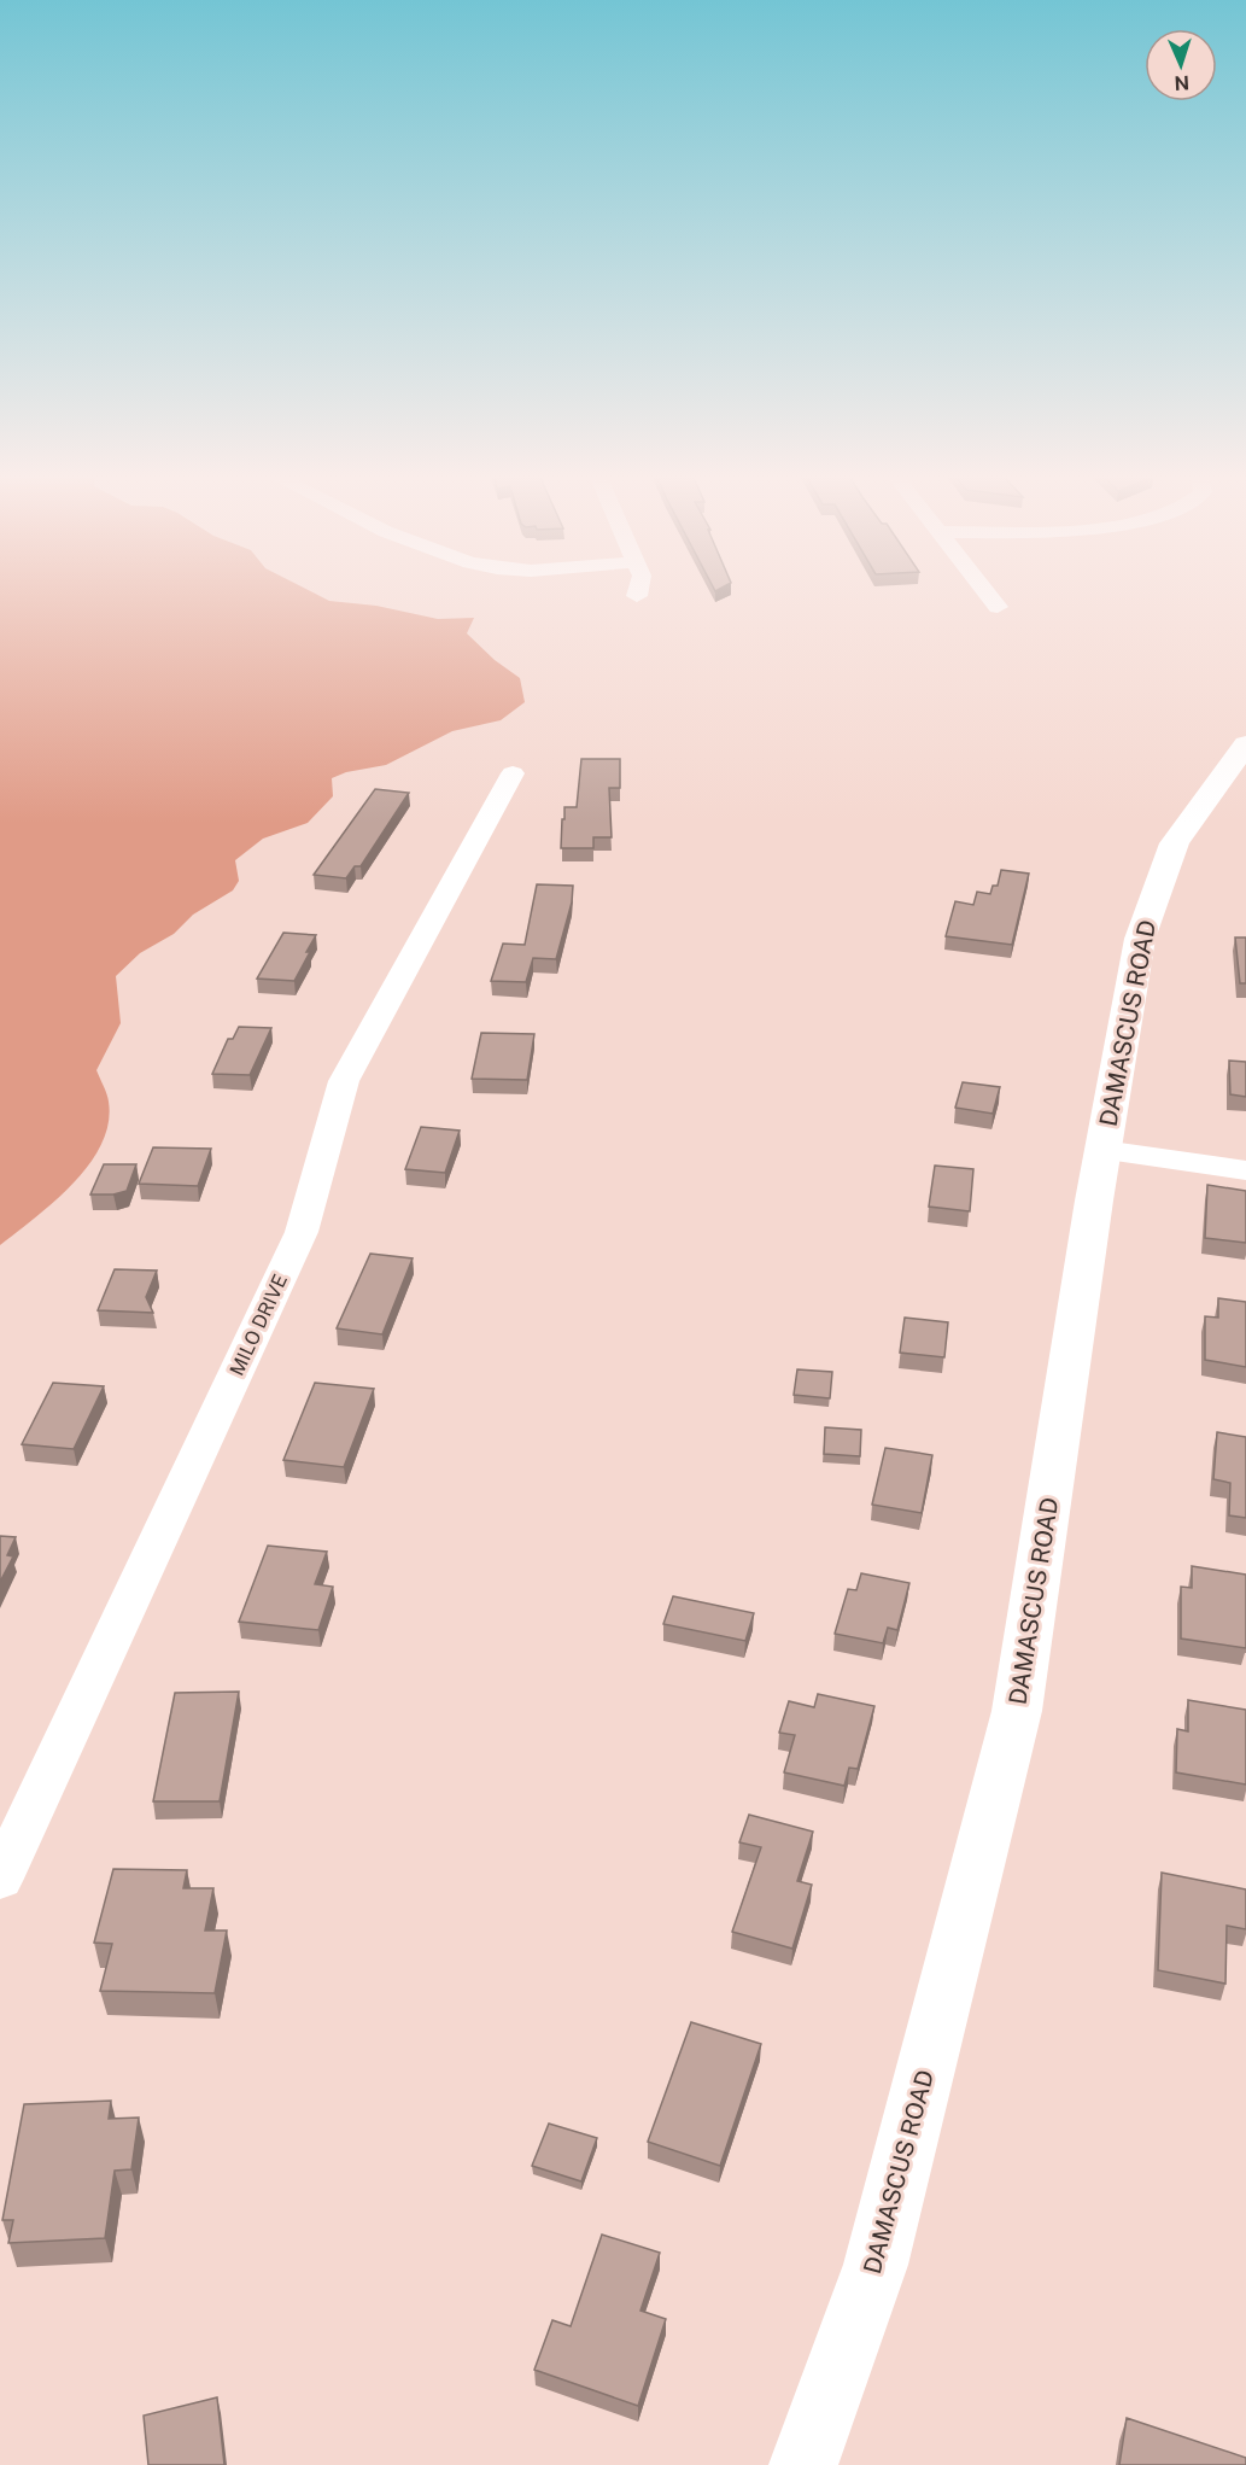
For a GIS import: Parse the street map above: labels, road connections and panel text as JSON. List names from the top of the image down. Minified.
{"streets":{"street":["DAMASCUS ROAD","MILO DRIVE"]},"north":"bottom"}
